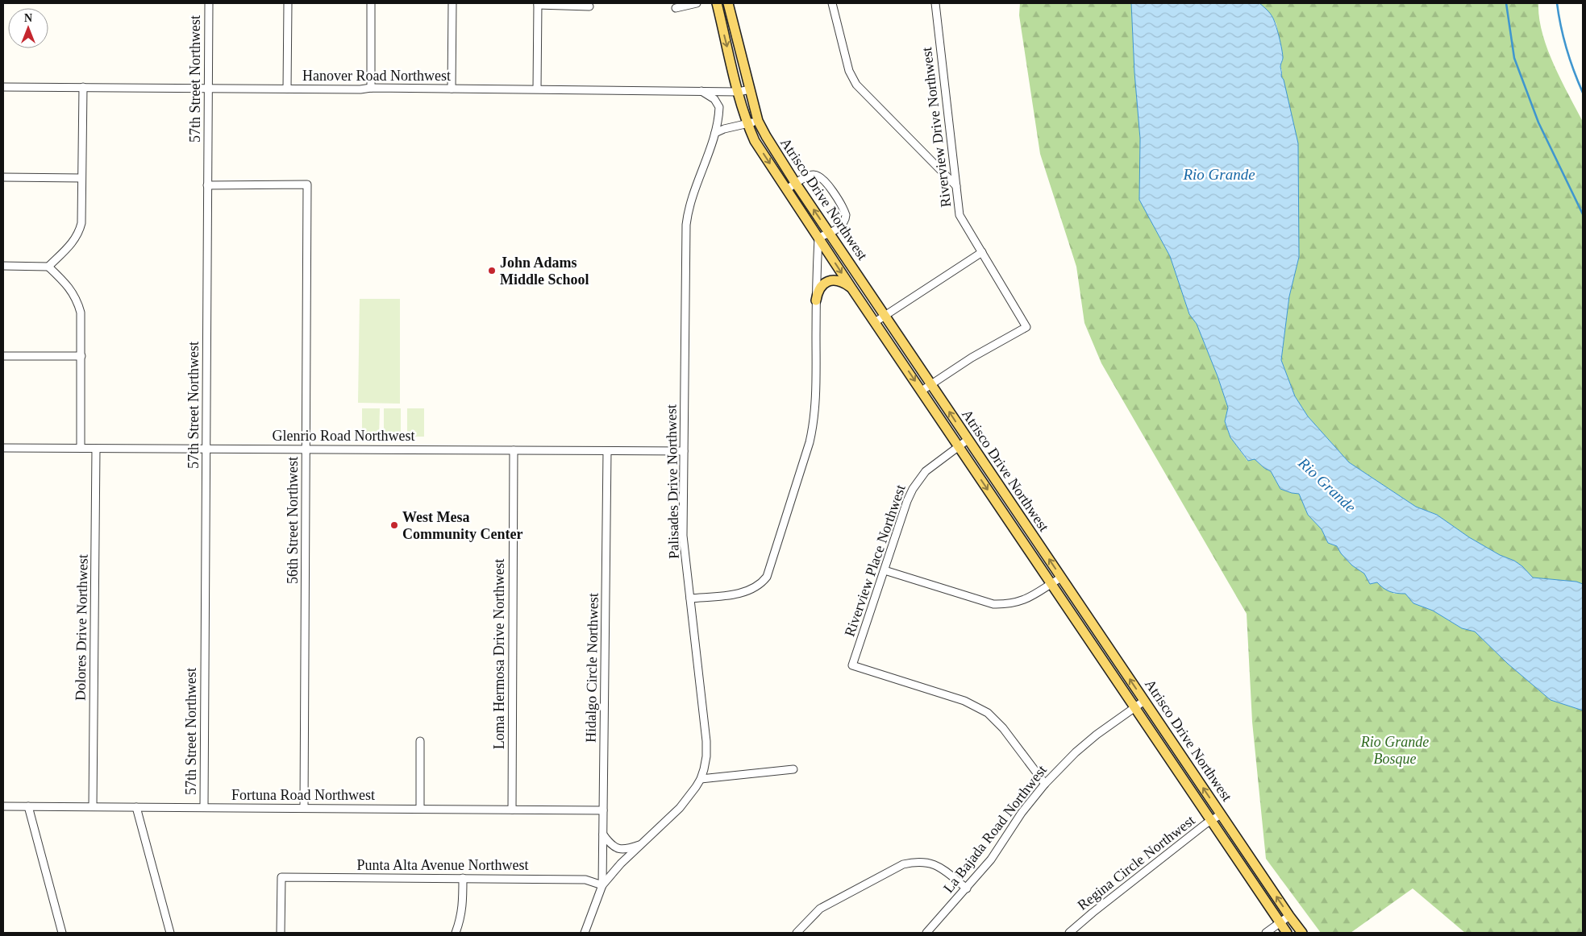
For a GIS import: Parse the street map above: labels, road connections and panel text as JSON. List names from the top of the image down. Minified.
{"streets":{"main road":["Atrisco Drive Northwest"],"street":["Hanover Road Northwest","57th Street Northwest","Riverview Drive Northwest","Glenrio Road Northwest","Palisades Drive Northwest","56th Street Northwest","Riverview Place Northwest","Dolores Drive Northwest","Loma Hermosa Drive Northwest","Hidalgo Circle Northwest","Fortuna Road Northwest","La Bajada Road Northwest","Regina Circle Northwest","Punta Alta Avenue Northwest"]},"crossings":[["Hanover Road Northwest","57th Street Northwest"],["Hanover Road Northwest","Atrisco Drive Northwest"],["Hanover Road Northwest","Palisades Drive Northwest"],["57th Street Northwest","Glenrio Road Northwest"],["57th Street Northwest","56th Street Northwest"],["57th Street Northwest","Fortuna Road Northwest"],["Riverview Drive Northwest","Atrisco Drive Northwest"],["Atrisco Drive Northwest","Riverview Place Northwest"],["Atrisco Drive Northwest","La Bajada Road Northwest"],["Atrisco Drive Northwest","Regina Circle Northwest"],["Glenrio Road Northwest","Palisades Drive Northwest"],["Glenrio Road Northwest","56th Street Northwest"],["Glenrio Road Northwest","Dolores Drive Northwest"],["Glenrio Road Northwest","Loma Hermosa Drive Northwest"],["Glenrio Road Northwest","Hidalgo Circle Northwest"],["Palisades Drive Northwest","Hidalgo Circle Northwest"],["Palisades Drive Northwest","Punta Alta Avenue Northwest"],["56th Street Northwest","Fortuna Road Northwest"],["Riverview Place Northwest","La Bajada Road Northwest"],["Dolores Drive Northwest","Fortuna Road Northwest"],["Loma Hermosa Drive Northwest","Fortuna Road Northwest"],["Hidalgo Circle Northwest","Fortuna Road Northwest"],["Hidalgo Circle Northwest","Punta Alta Avenue Northwest"]],"water":["Rio Grande"],"parks":["Rio Grande Bosque"],"places":["John Adams Middle School","West Mesa Community Center"],"north":"top"}
